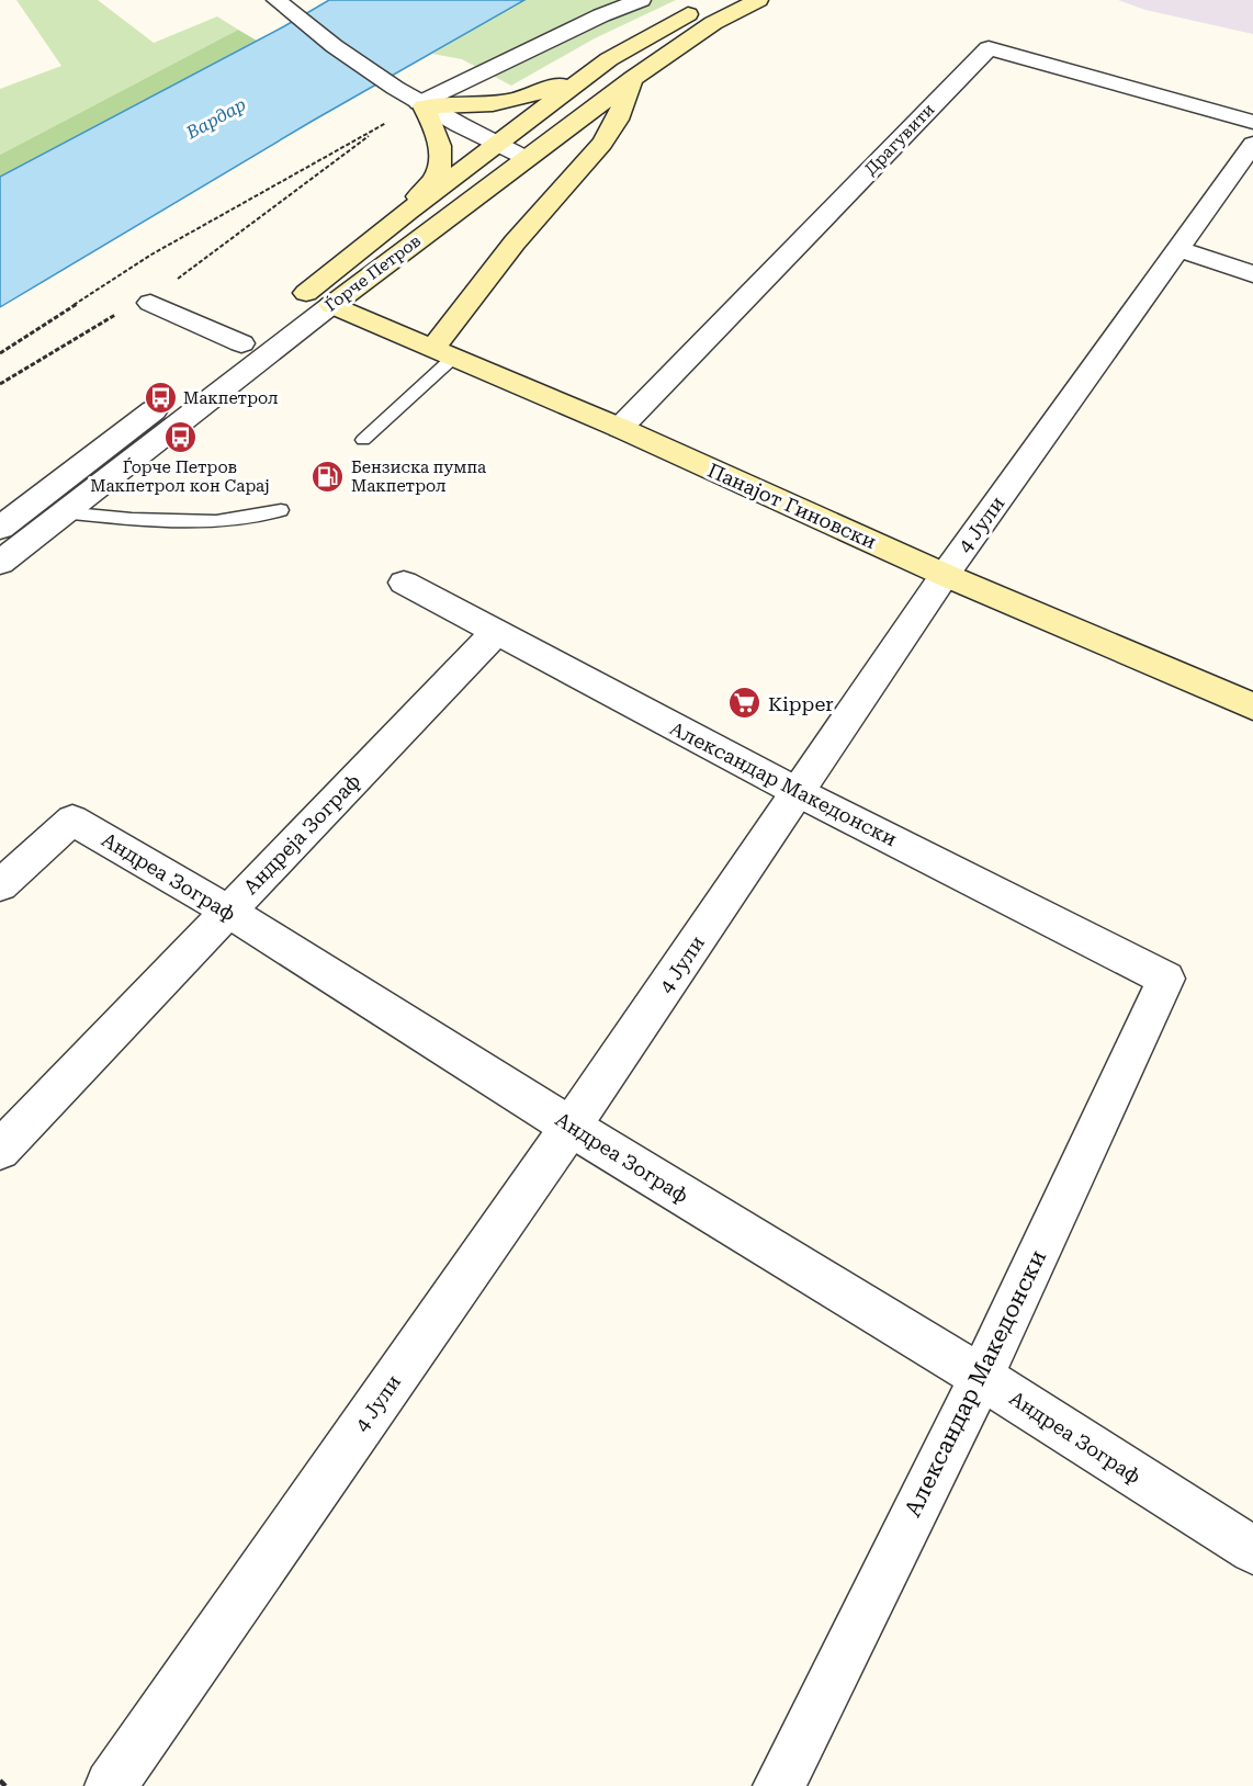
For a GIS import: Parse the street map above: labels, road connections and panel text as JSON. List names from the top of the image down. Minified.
{"streets":{"main road":["Ѓорче Петров","Панајот Гиновски"],"street":["Драгувити","4 Јули","Αлександар Македонски","Андреја Зограф","Андреа Зограф","Александар Македонски"]},"crossings":[["Драгувити","Панајот Гиновски"],["Ѓорче Петров","Панајот Гиновски"],["Панајот Гиновски","4 Јули"],["4 Јули","Αлександар Македонски"],["4 Јули","Андреа Зограф"],["Αлександар Македонски","Андреја Зограф"],["Αлександар Македонски","Александар Македонски"],["Андреја Зограф","Андреа Зограф"],["Андреа Зограф","Александар Македонски"]],"water":["Вардар"],"places":{"bus stop":["Макпетрол","Ѓорче Петров Макпетрол кон Сарај"],"fuel station":["Бензиска пумпа Макпетрол"],"supermarket":["Kipper"]}}
